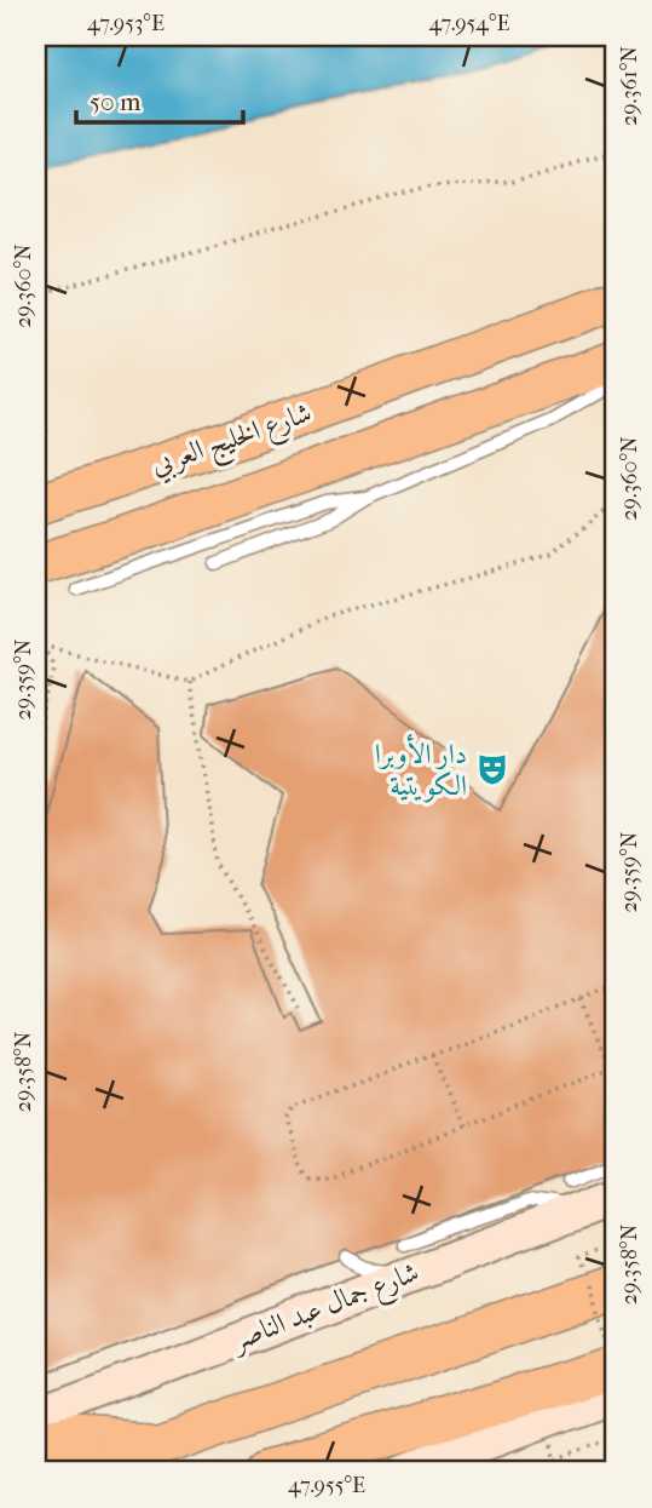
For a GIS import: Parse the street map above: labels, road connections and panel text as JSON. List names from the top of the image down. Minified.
{"streets":{"main road":["شارع الخليج العربي","شارع جمال عبد الناصر"]},"places":{"theatre":["دار الأوبرا الكويتية"]},"scale_bar":"50 m","coordinates":["47.953°E","47.954°E","29.361°N","29.360°N","29.359°N","29.358°N","47.955°E"]}
